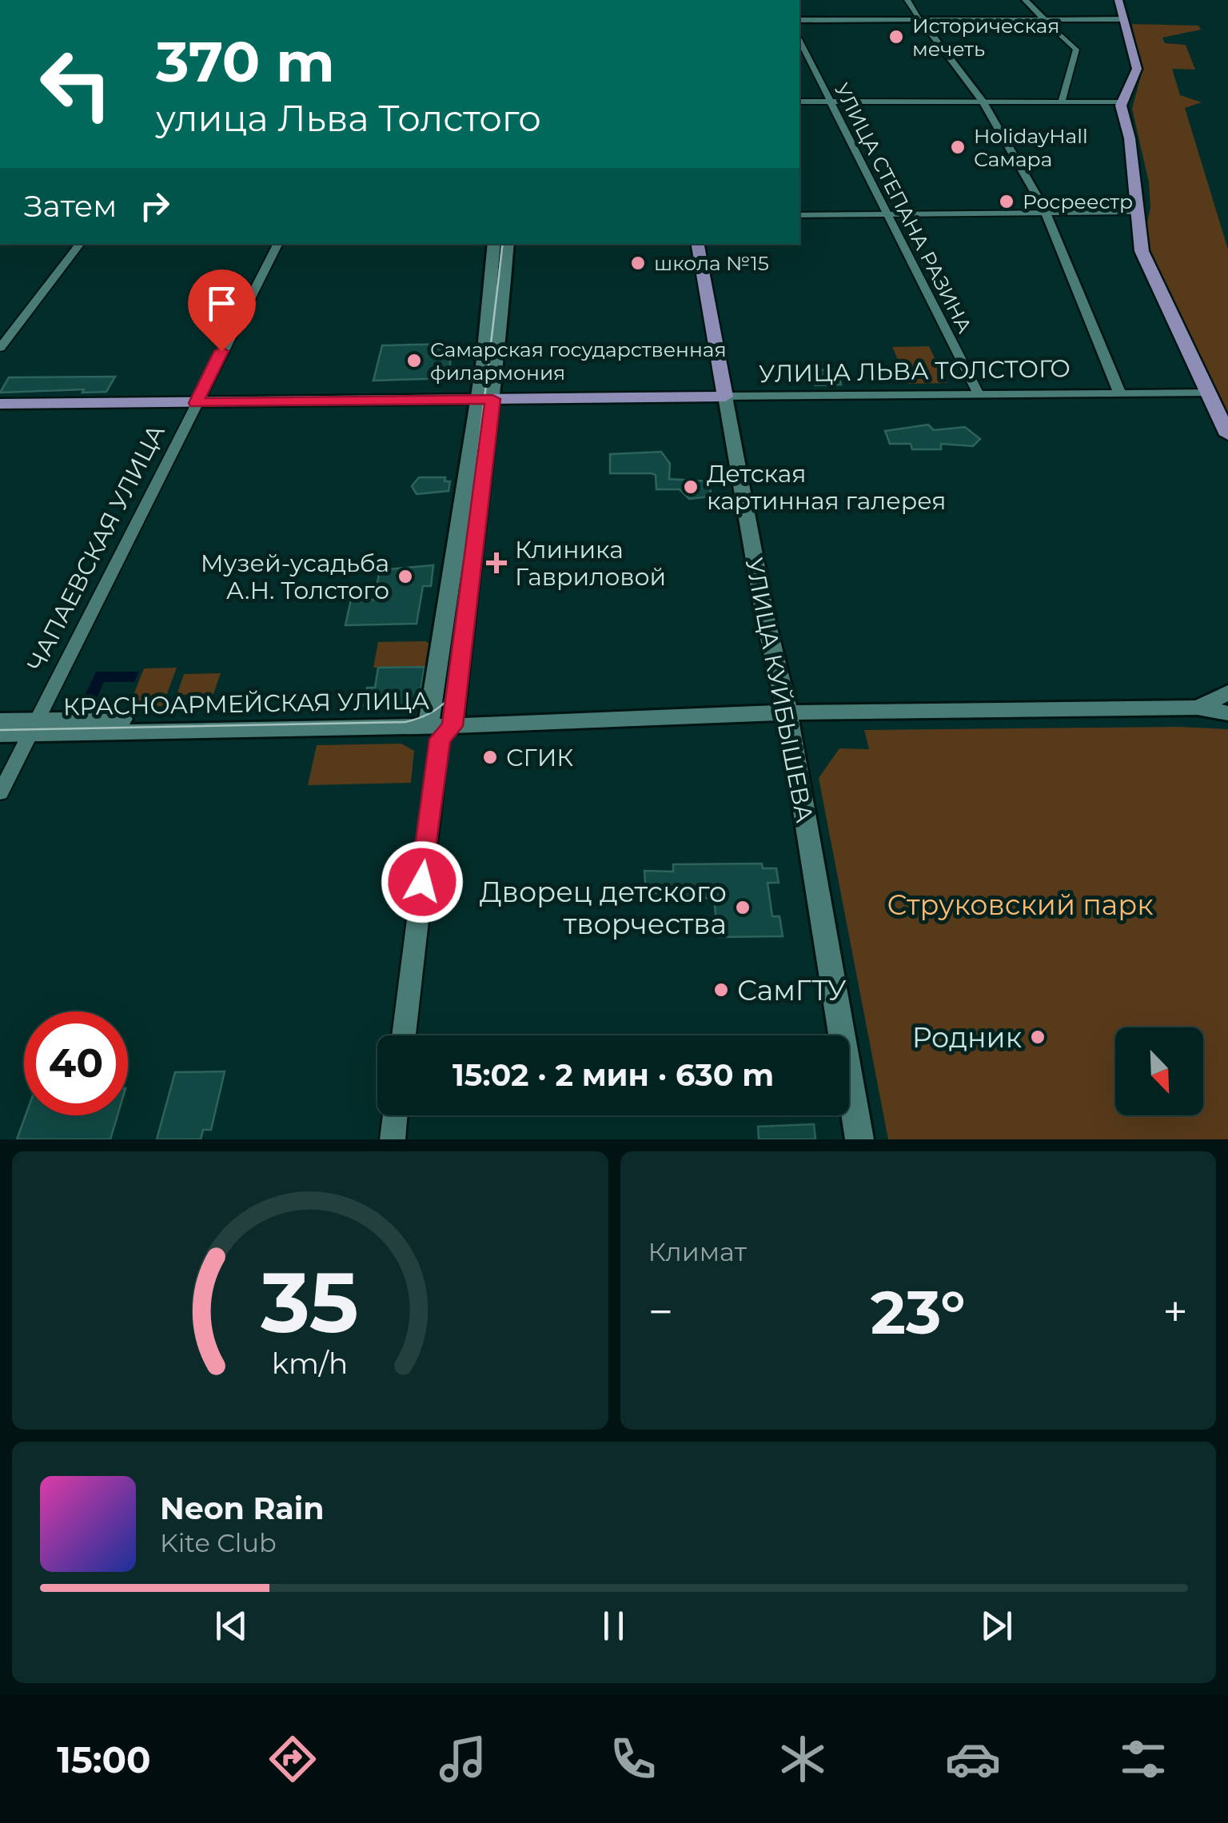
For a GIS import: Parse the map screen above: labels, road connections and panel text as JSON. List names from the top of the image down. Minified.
{"streets":{"main road":["УЛИЦА ЛЬВА ТОЛСТОГО","УЛИЦА КУЙБЫШЕВА","КРАСНОАРМЕЙСКАЯ УЛИЦА"],"street":["УЛИЦА СТЕПАНА РАЗИНА","ЧАПАЕВСКАЯ УЛИЦА"]},"crossings":[["УЛИЦА СТЕПАНА РАЗИНА","УЛИЦА ЛЬВА ТОЛСТОГО"],["УЛИЦА ЛЬВА ТОЛСТОГО","ЧАПАЕВСКАЯ УЛИЦА"],["УЛИЦА ЛЬВА ТОЛСТОГО","УЛИЦА КУЙБЫШЕВА"],["ЧАПАЕВСКАЯ УЛИЦА","КРАСНОАРМЕЙСКАЯ УЛИЦА"],["УЛИЦА КУЙБЫШЕВА","КРАСНОАРМЕЙСКАЯ УЛИЦА"]],"parks":["Струковский парк"],"places":{"other":["Историческая мечеть","HolidayHall Самара","Росреестр","школа №15","Самарская государственная филармония","Детская картинная галерея","Музей-усадьба А.Н. Толстого","СГИК","Дворец детского творчества","СамГТУ","Родник"],"health":["Клиника Гавриловой"]},"north":"bottom right","page":{"turn":["370 m","улица Льва Толстого"],"then":"Затем","limit":"40","trip":"15:02 · 2 мин · 630 m","tile":"Климат","heat":["−","23°","+"],"song":["Neon Rain","Kite Club"],"tabs":"15:00","gauge":["35","km/h"]}}
